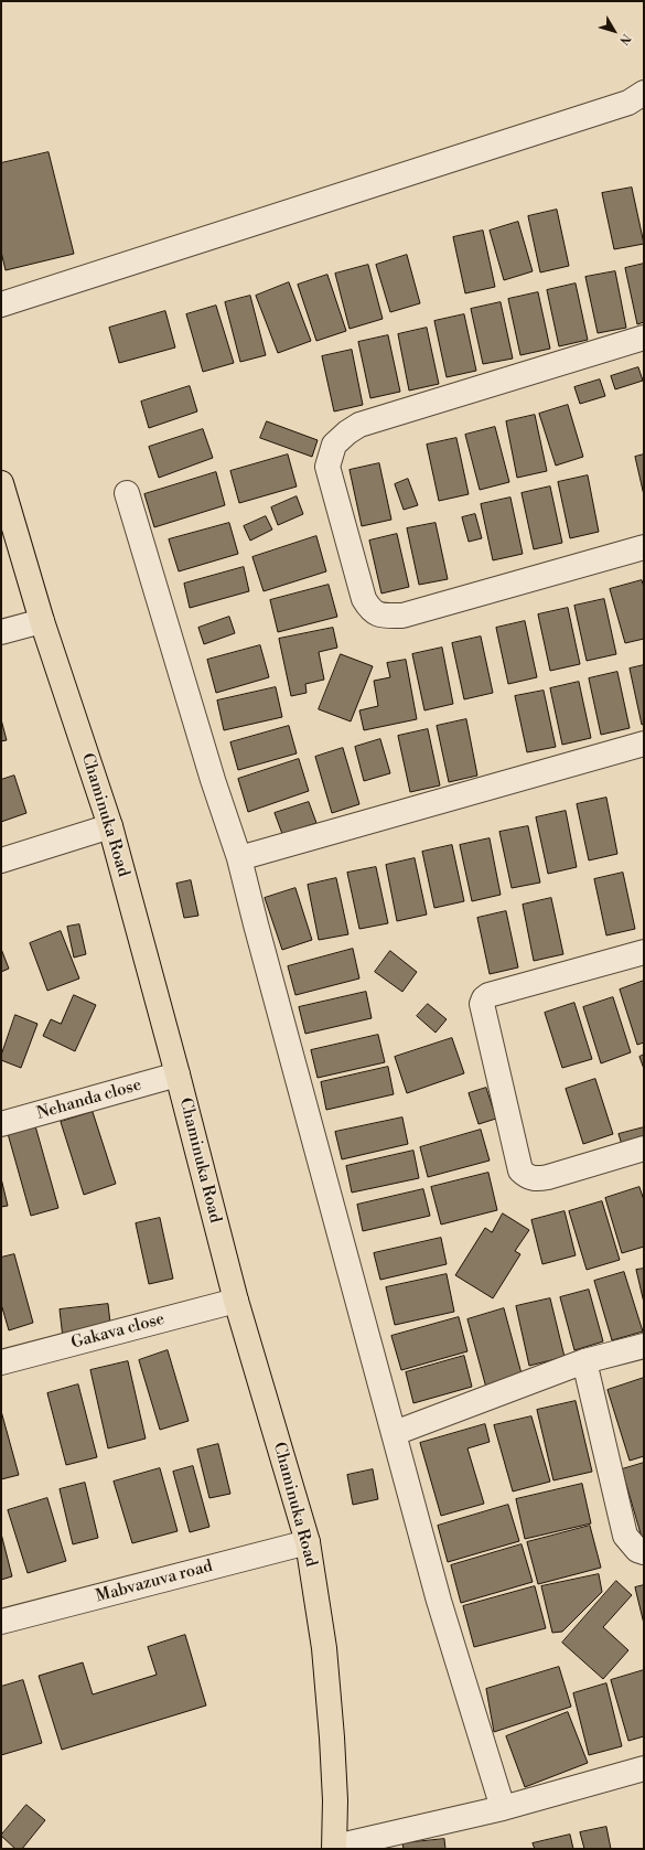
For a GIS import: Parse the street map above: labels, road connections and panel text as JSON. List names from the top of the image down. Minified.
{"streets":{"main road":["Chaminuka Road"],"street":["Nehanda close","Gakava close","Mabvazuva road"]},"crossings":[["Chaminuka Road","Nehanda close"],["Chaminuka Road","Gakava close"],["Chaminuka Road","Mabvazuva road"]],"north":"bottom right"}
